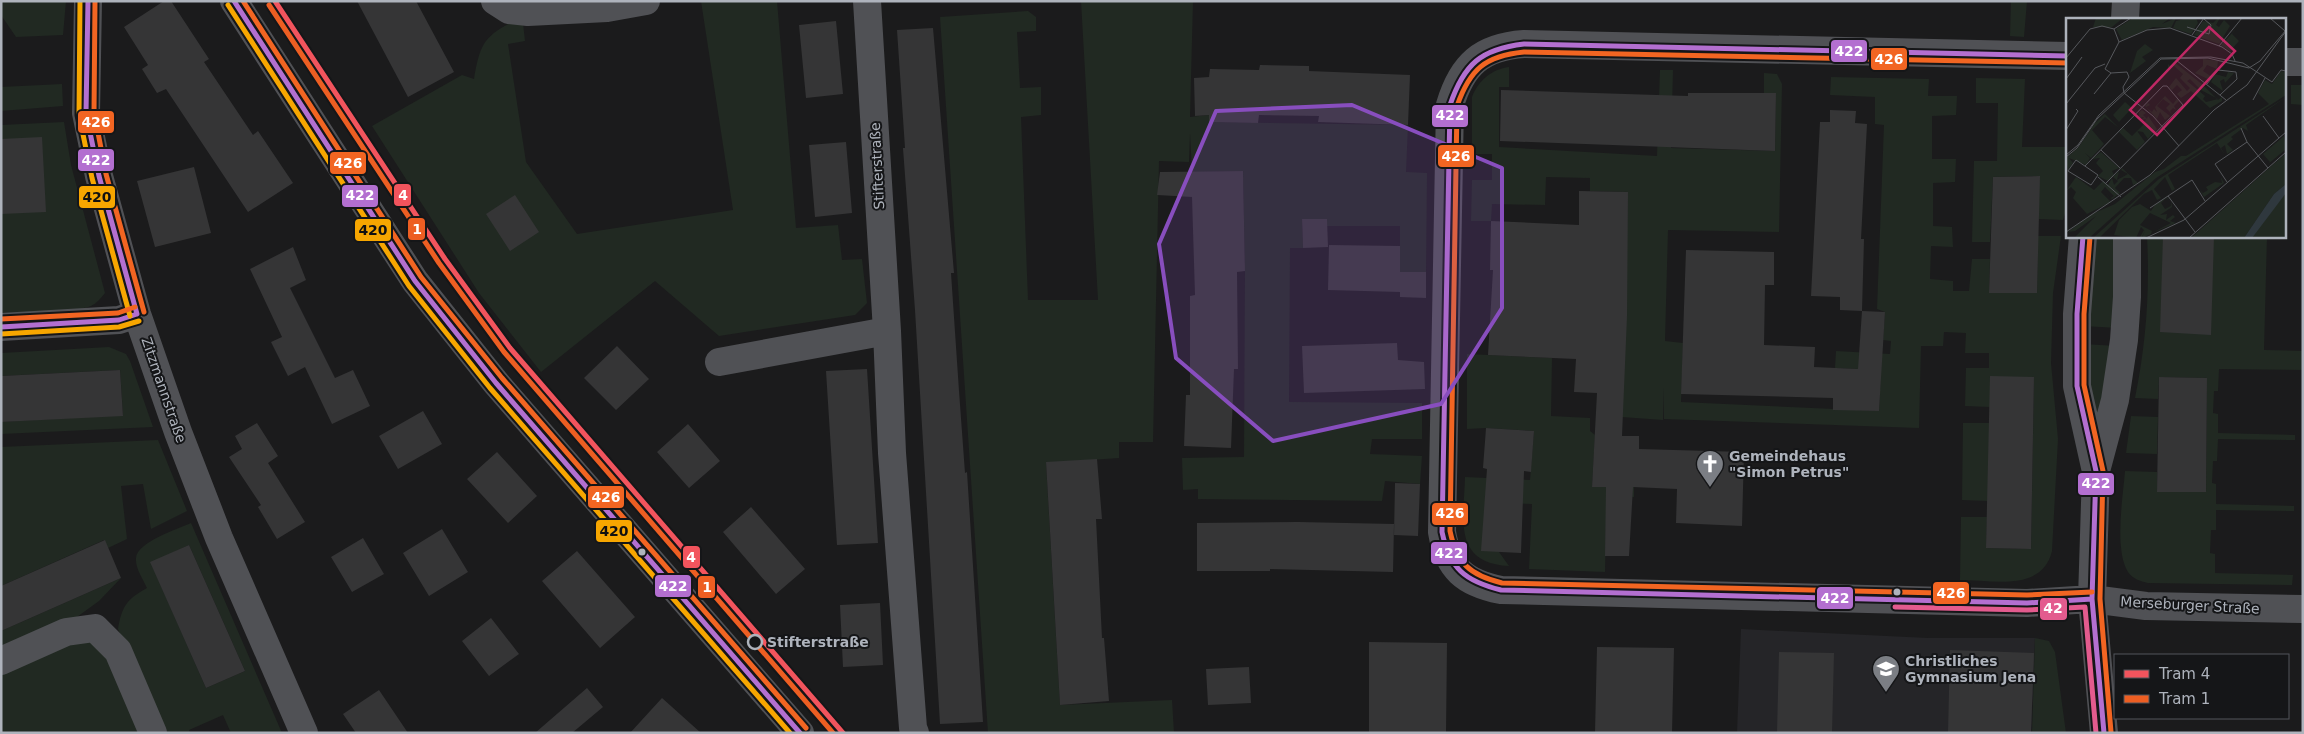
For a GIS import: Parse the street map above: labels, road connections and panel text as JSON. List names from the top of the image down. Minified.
{"streets":{"street":["Stifterstraße","Zitzmannstraße","Merseburger Straße"]},"places":{"church":["Gemeindehaus \"Simon Petrus\""],"other":["Stifterstraße"],"school or university":["Christliches Gymnasium Jena"]},"lines":["tram line 4","transit line 422","transit line 420","transit line 426","tram line 1","transit line 42"],"legend":["Tram 4","Tram 1"]}
